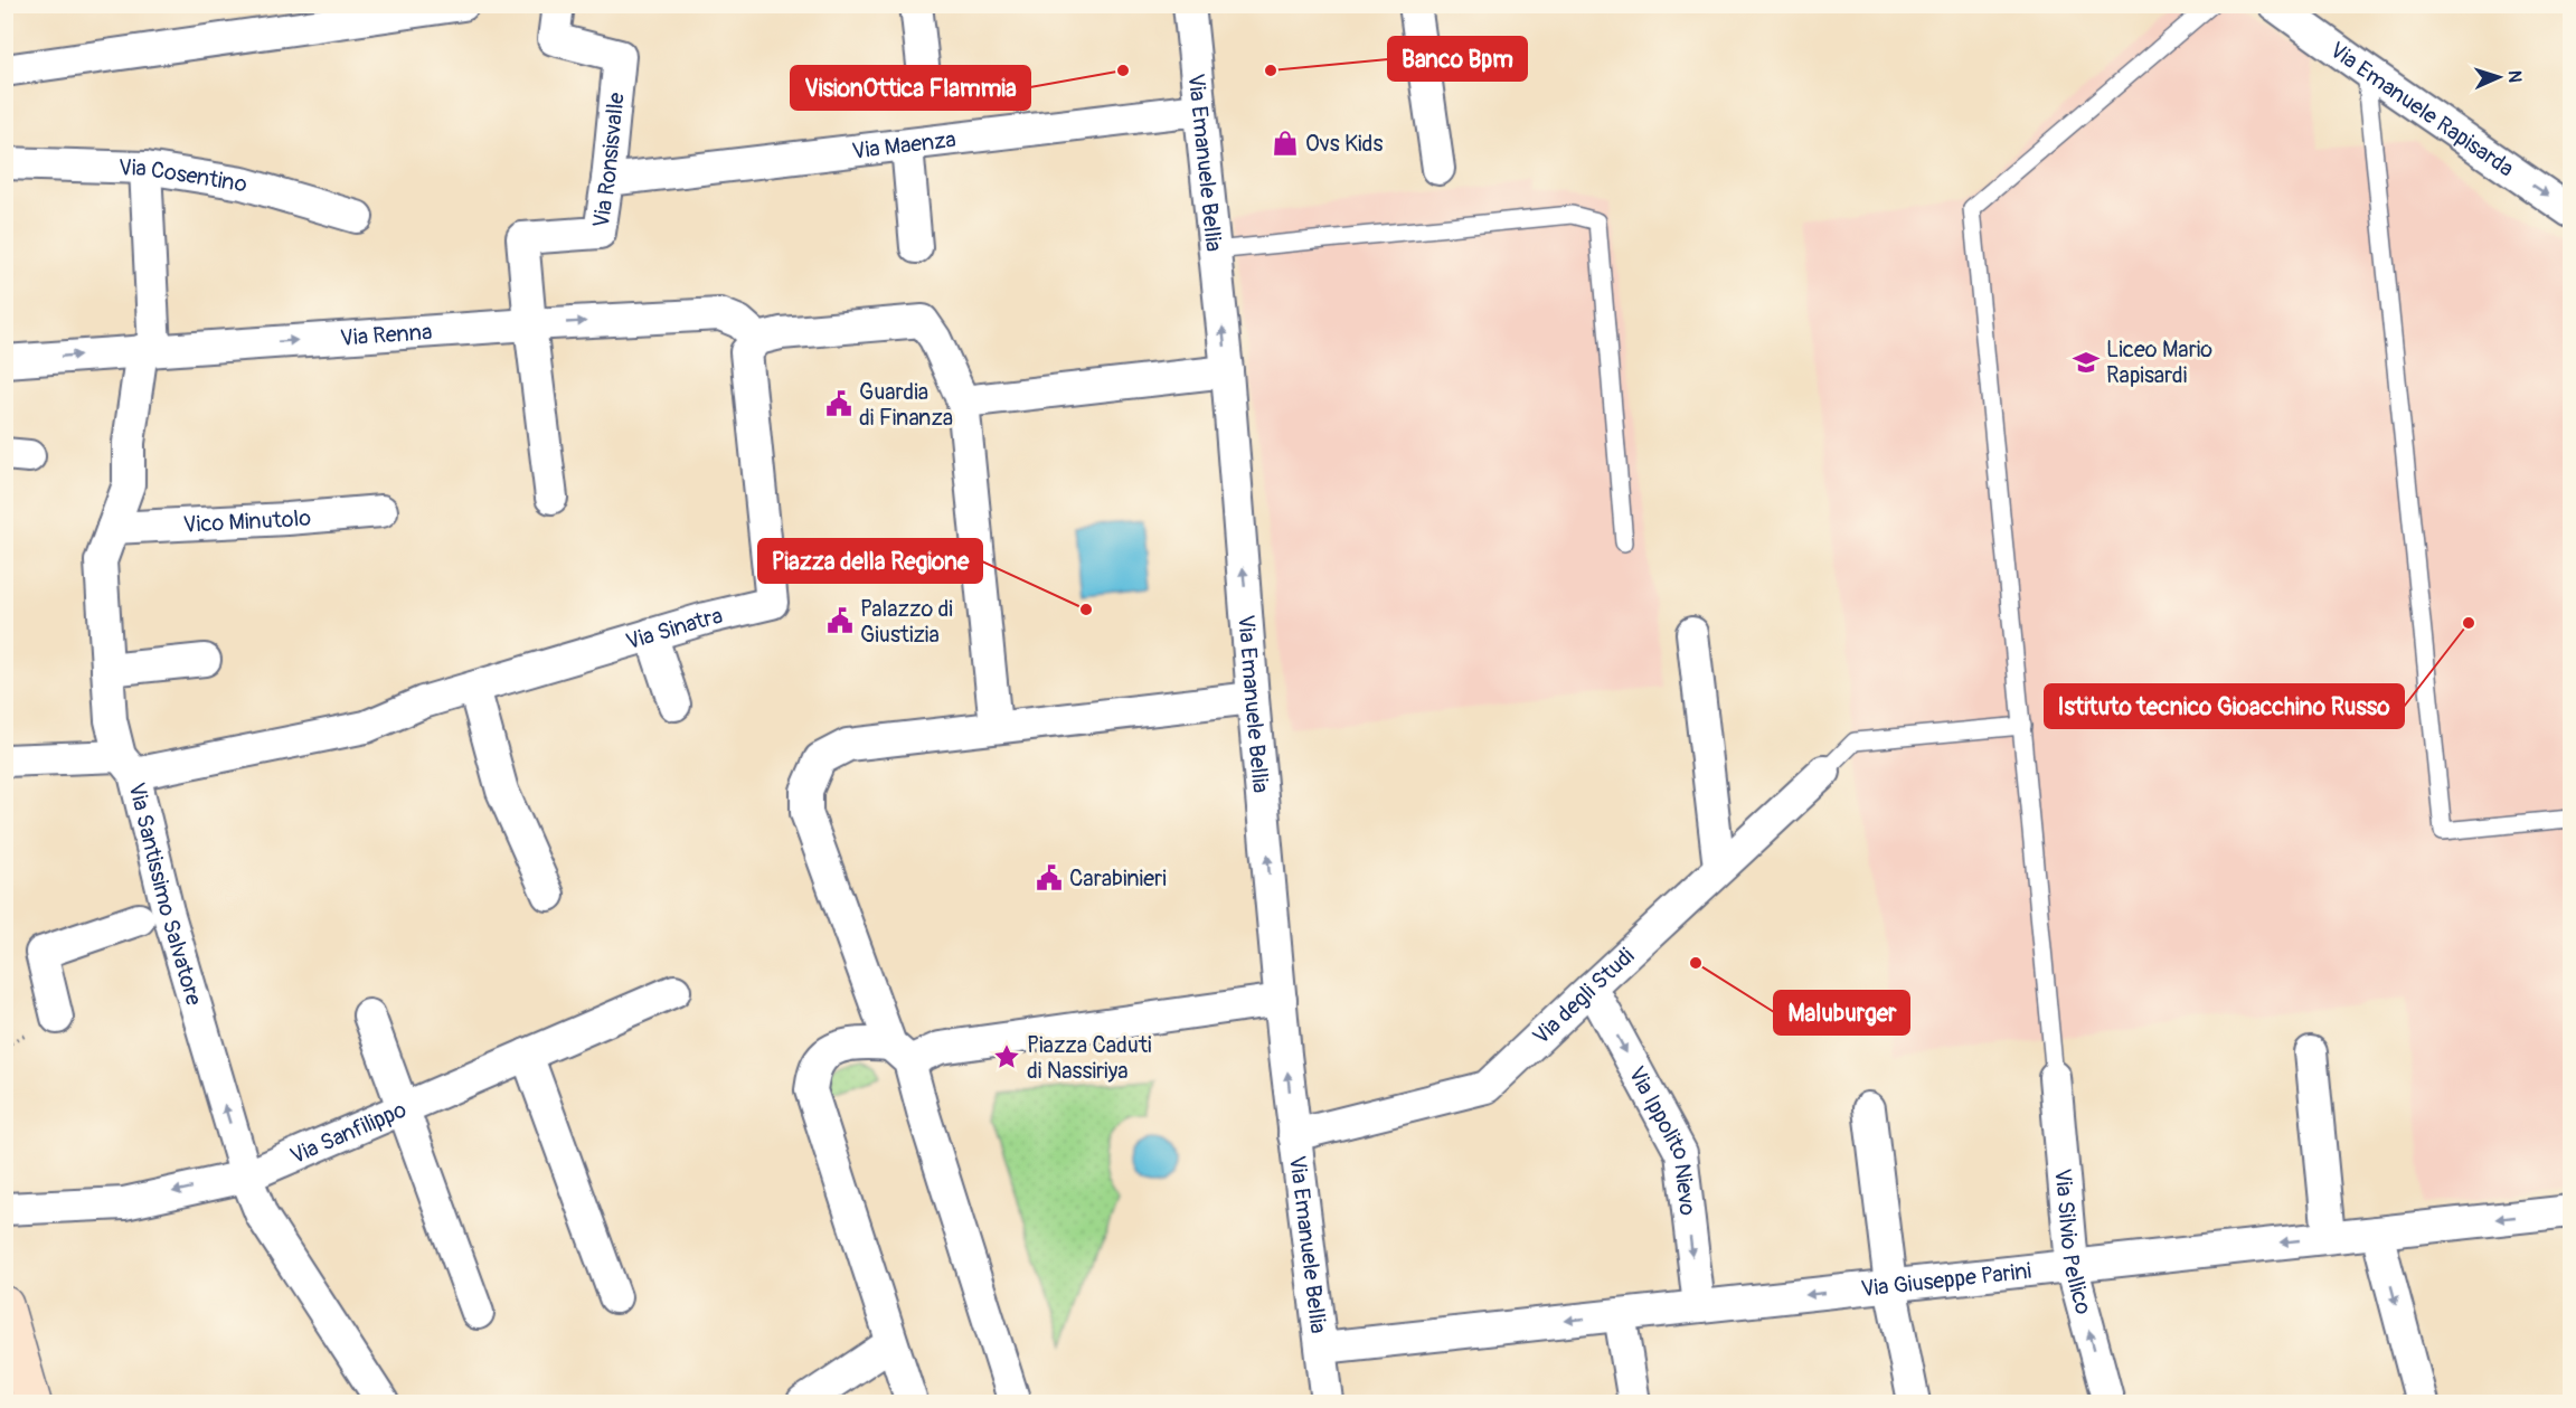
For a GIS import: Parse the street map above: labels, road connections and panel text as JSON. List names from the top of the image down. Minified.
{"streets":{"street":["Via Emanuele Rapisarda","Via Maenza","Via Ronsisvalle","Via Emanuele Bellia","Via Cosentino","Via Renna","Vico Minutolo","Via Sinatra","Via Santissimo Salvatore","Via degli Studi","Via Sanfilippo","Via Ippolito Nievo","Via Silvio Pellico","Via Giuseppe Parini"]},"crossings":[["Via Maenza","Via Ronsisvalle"],["Via Maenza","Via Emanuele Bellia"],["Via Ronsisvalle","Via Renna"],["Via Emanuele Bellia","Via degli Studi"],["Via Emanuele Bellia","Via Giuseppe Parini"],["Via Cosentino","Via Santissimo Salvatore"],["Via Renna","Via Sinatra"],["Via Renna","Via Santissimo Salvatore"],["Vico Minutolo","Via Santissimo Salvatore"],["Via Sinatra","Via Santissimo Salvatore"],["Via Santissimo Salvatore","Via Sanfilippo"],["Via degli Studi","Via Ippolito Nievo"],["Via Ippolito Nievo","Via Giuseppe Parini"],["Via Silvio Pellico","Via Giuseppe Parini"]],"one_way":["Via Emanuele Rapisarda","Via Renna","Via Giuseppe Parini"],"places":{"other":["VisionOttica Flammia","Banco Bpm","Piazza della Regione","Istituto tecnico Gioacchino Russo","Maluburger"],"shop":["Ovs Kids"],"school or university":["Liceo Mario Rapisardi"],"public building":["Guardia di Finanza","Palazzo di Giustizia","Carabinieri"],"place":["Piazza Caduti di Nassiriya"]},"north":"right"}
